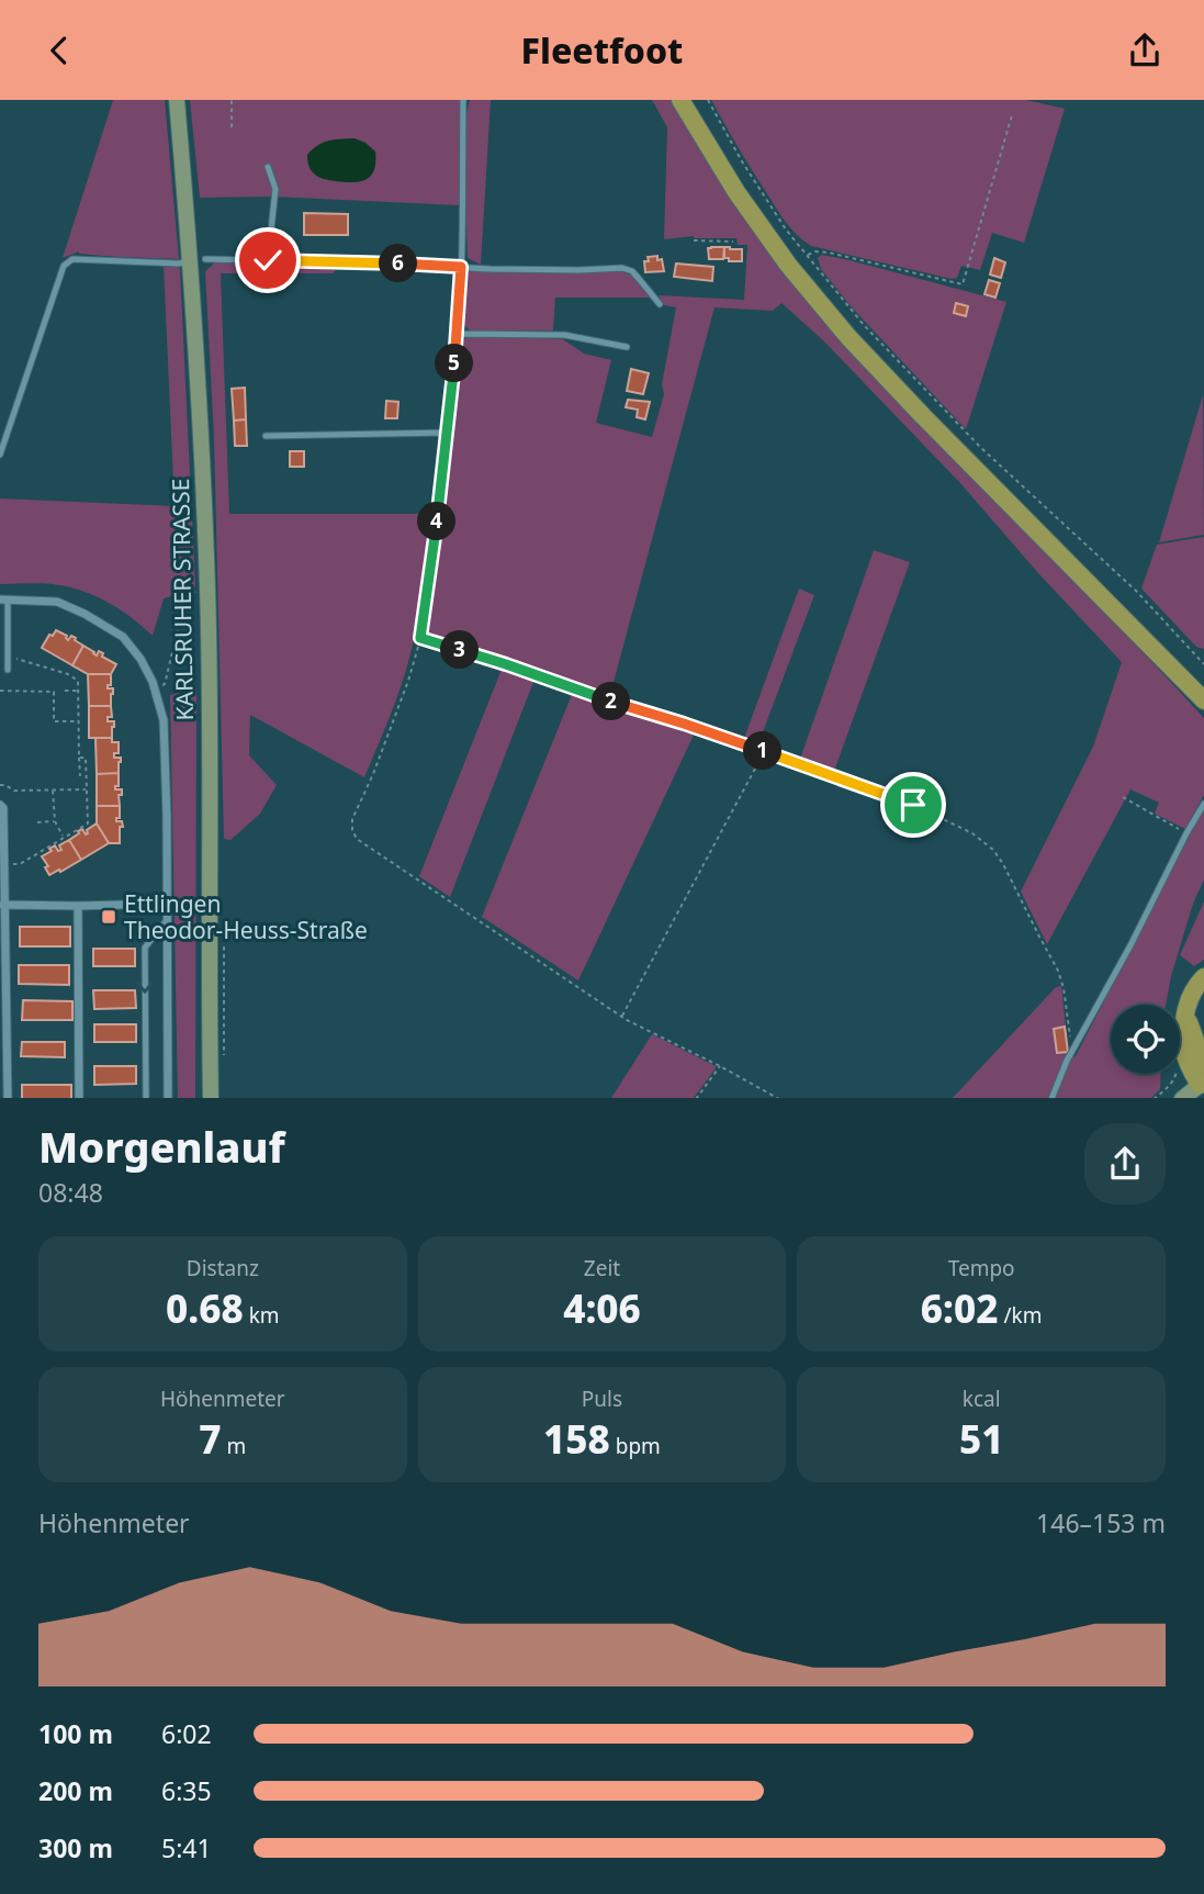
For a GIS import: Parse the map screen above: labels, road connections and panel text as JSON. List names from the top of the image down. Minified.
{"streets":{"main road":["KARLSRUHER STRASSE"]},"places":{"transit":["Ettlingen Theodor-Heuss-Straße"]},"page":{"header":"Fleetfoot","pins":["6","5","4","3","2","1"],"heading":["Morgenlauf","08:48"],"stats":[["Distanz","0.68 km"],["Zeit","4:06"],["Tempo","6:02 /km"],["Höhenmeter","7 m"],["Puls","158 bpm"],["kcal","51"]],"chart":["Höhenmeter","146–153 m"],"list":[{"name":"100 m","note":"6:02"},{"name":"200 m","note":"6:35"},{"name":"300 m","note":"5:41"}]}}
